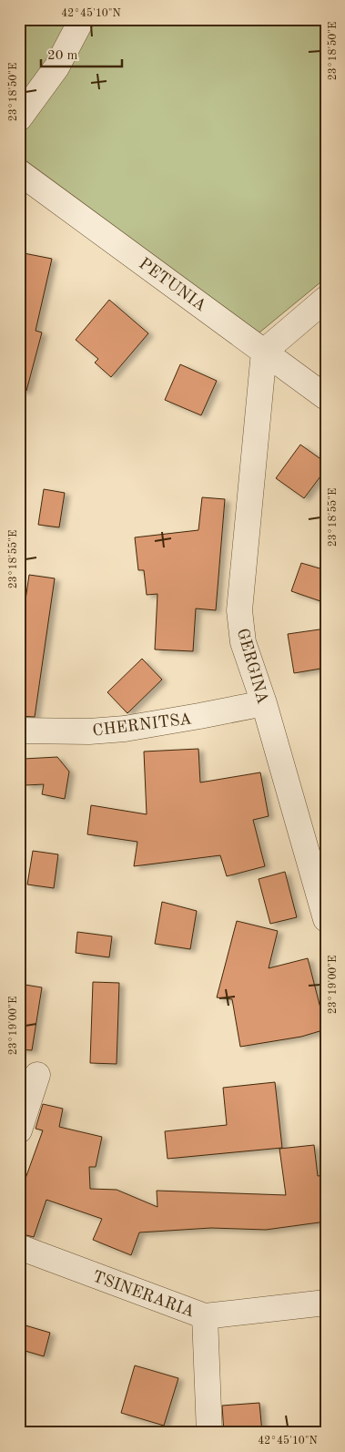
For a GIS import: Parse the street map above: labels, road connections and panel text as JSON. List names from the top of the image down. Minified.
{"streets":{"street":["PETUNIA","GERGINA","CHERNITSA","TSINERARIA"]},"crossings":[["PETUNIA","GERGINA"],["GERGINA","CHERNITSA"]],"scale_bar":"20 m","coordinates":["42°45'10\"N","23°18'50\"E","23°18'55\"E","23°19'00\"E"]}
